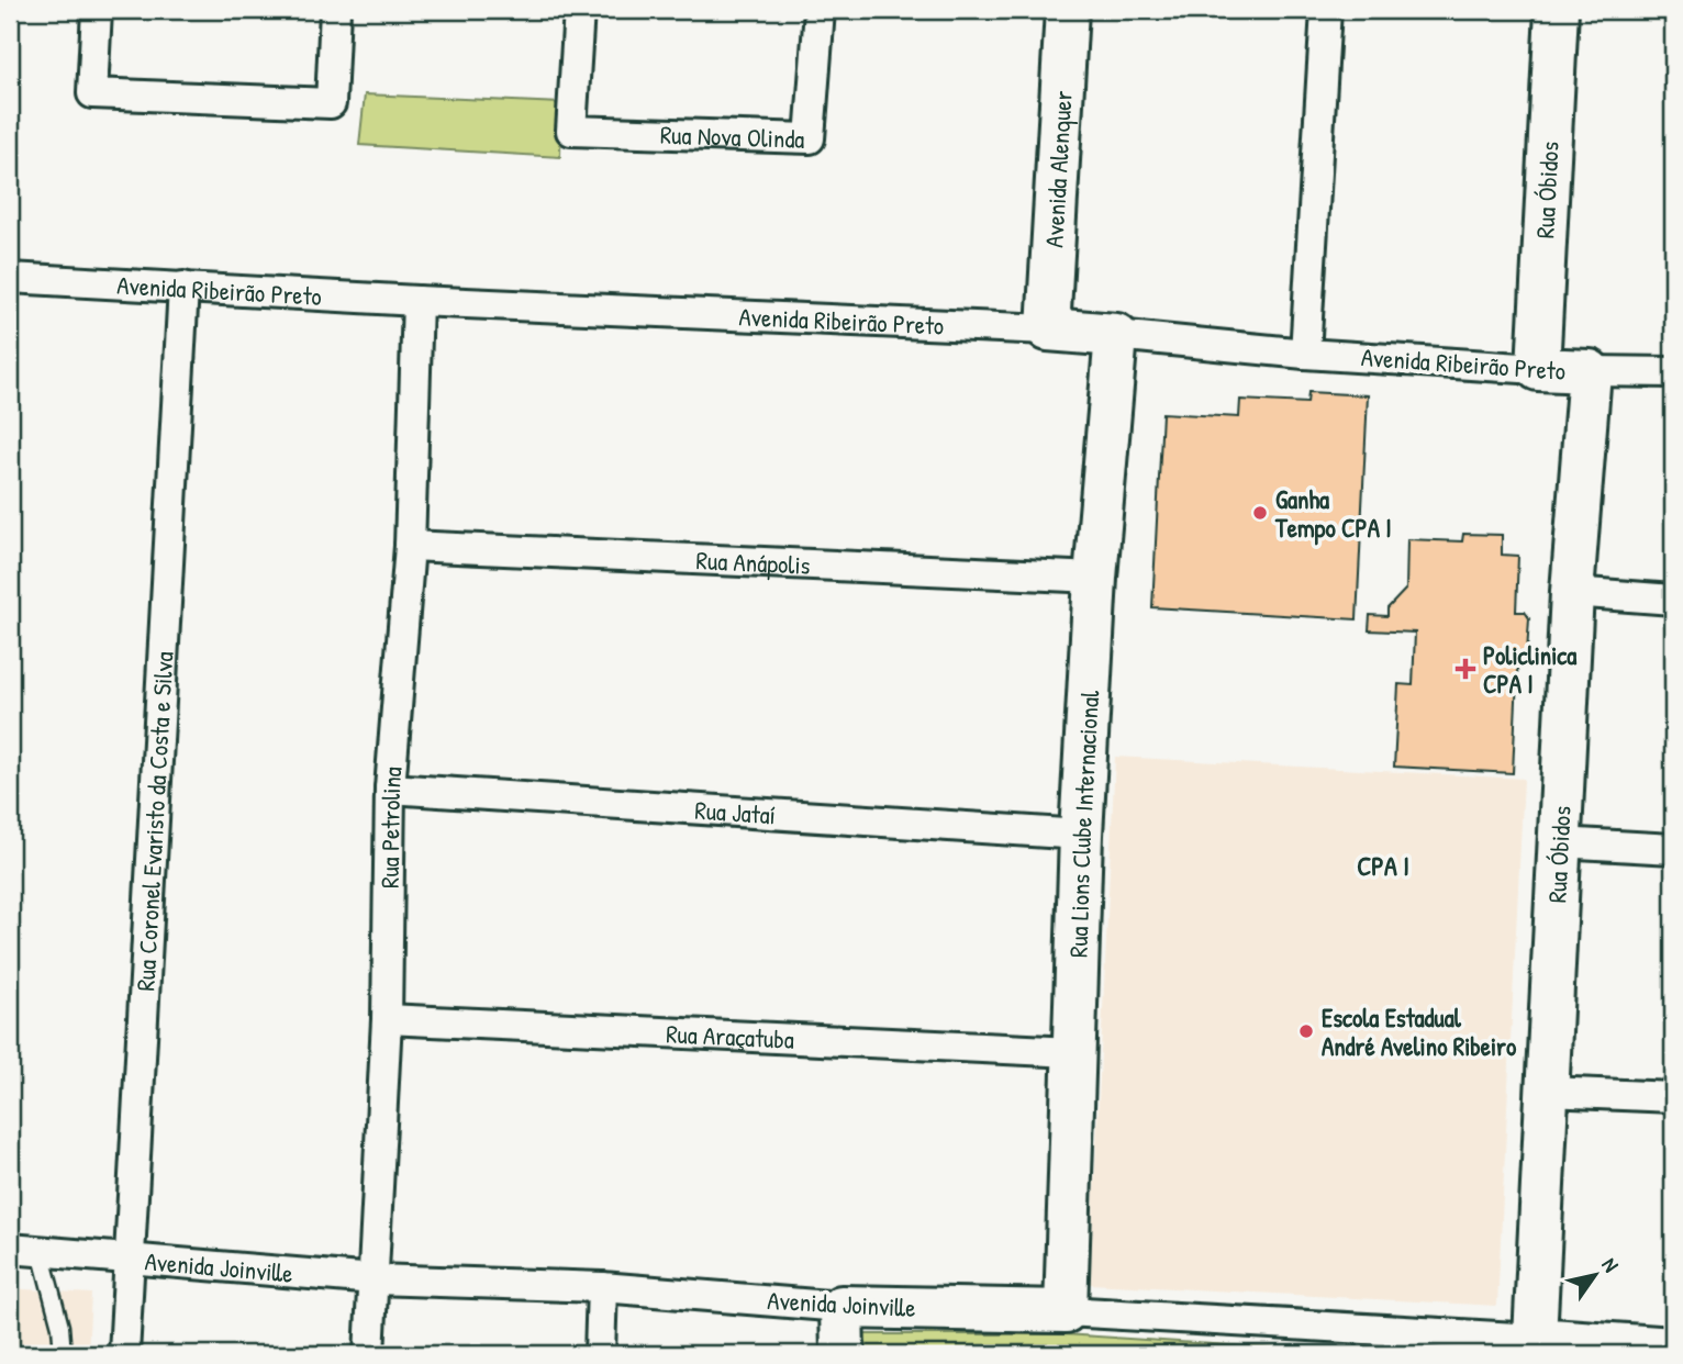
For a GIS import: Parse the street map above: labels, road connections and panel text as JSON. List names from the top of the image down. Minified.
{"streets":{"street":["Rua Nova Olinda","Avenida Alenquer","Rua Óbidos","Avenida Ribeirão Preto","Rua Anápolis","Rua Jataí","Rua Coronel Evaristo da Costa e Silva","Rua Lions Clube Internacional","Rua Petrolina","Rua Araçatuba","Avenida Joinville"]},"crossings":[["Avenida Alenquer","Avenida Ribeirão Preto"],["Rua Óbidos","Avenida Ribeirão Preto"],["Rua Óbidos","Avenida Joinville"],["Avenida Ribeirão Preto","Rua Coronel Evaristo da Costa e Silva"],["Avenida Ribeirão Preto","Rua Lions Clube Internacional"],["Avenida Ribeirão Preto","Rua Petrolina"],["Rua Anápolis","Rua Lions Clube Internacional"],["Rua Anápolis","Rua Petrolina"],["Rua Jataí","Rua Lions Clube Internacional"],["Rua Jataí","Rua Petrolina"],["Rua Coronel Evaristo da Costa e Silva","Avenida Joinville"],["Rua Lions Clube Internacional","Rua Araçatuba"],["Rua Lions Clube Internacional","Avenida Joinville"],["Rua Petrolina","Rua Araçatuba"],["Rua Petrolina","Avenida Joinville"]],"districts":["CPA I"],"places":{"other":["Ganha Tempo CPA I","Escola Estadual André Avelino Ribeiro"],"health":["Policlinica CPA I"]},"north":"top right"}
